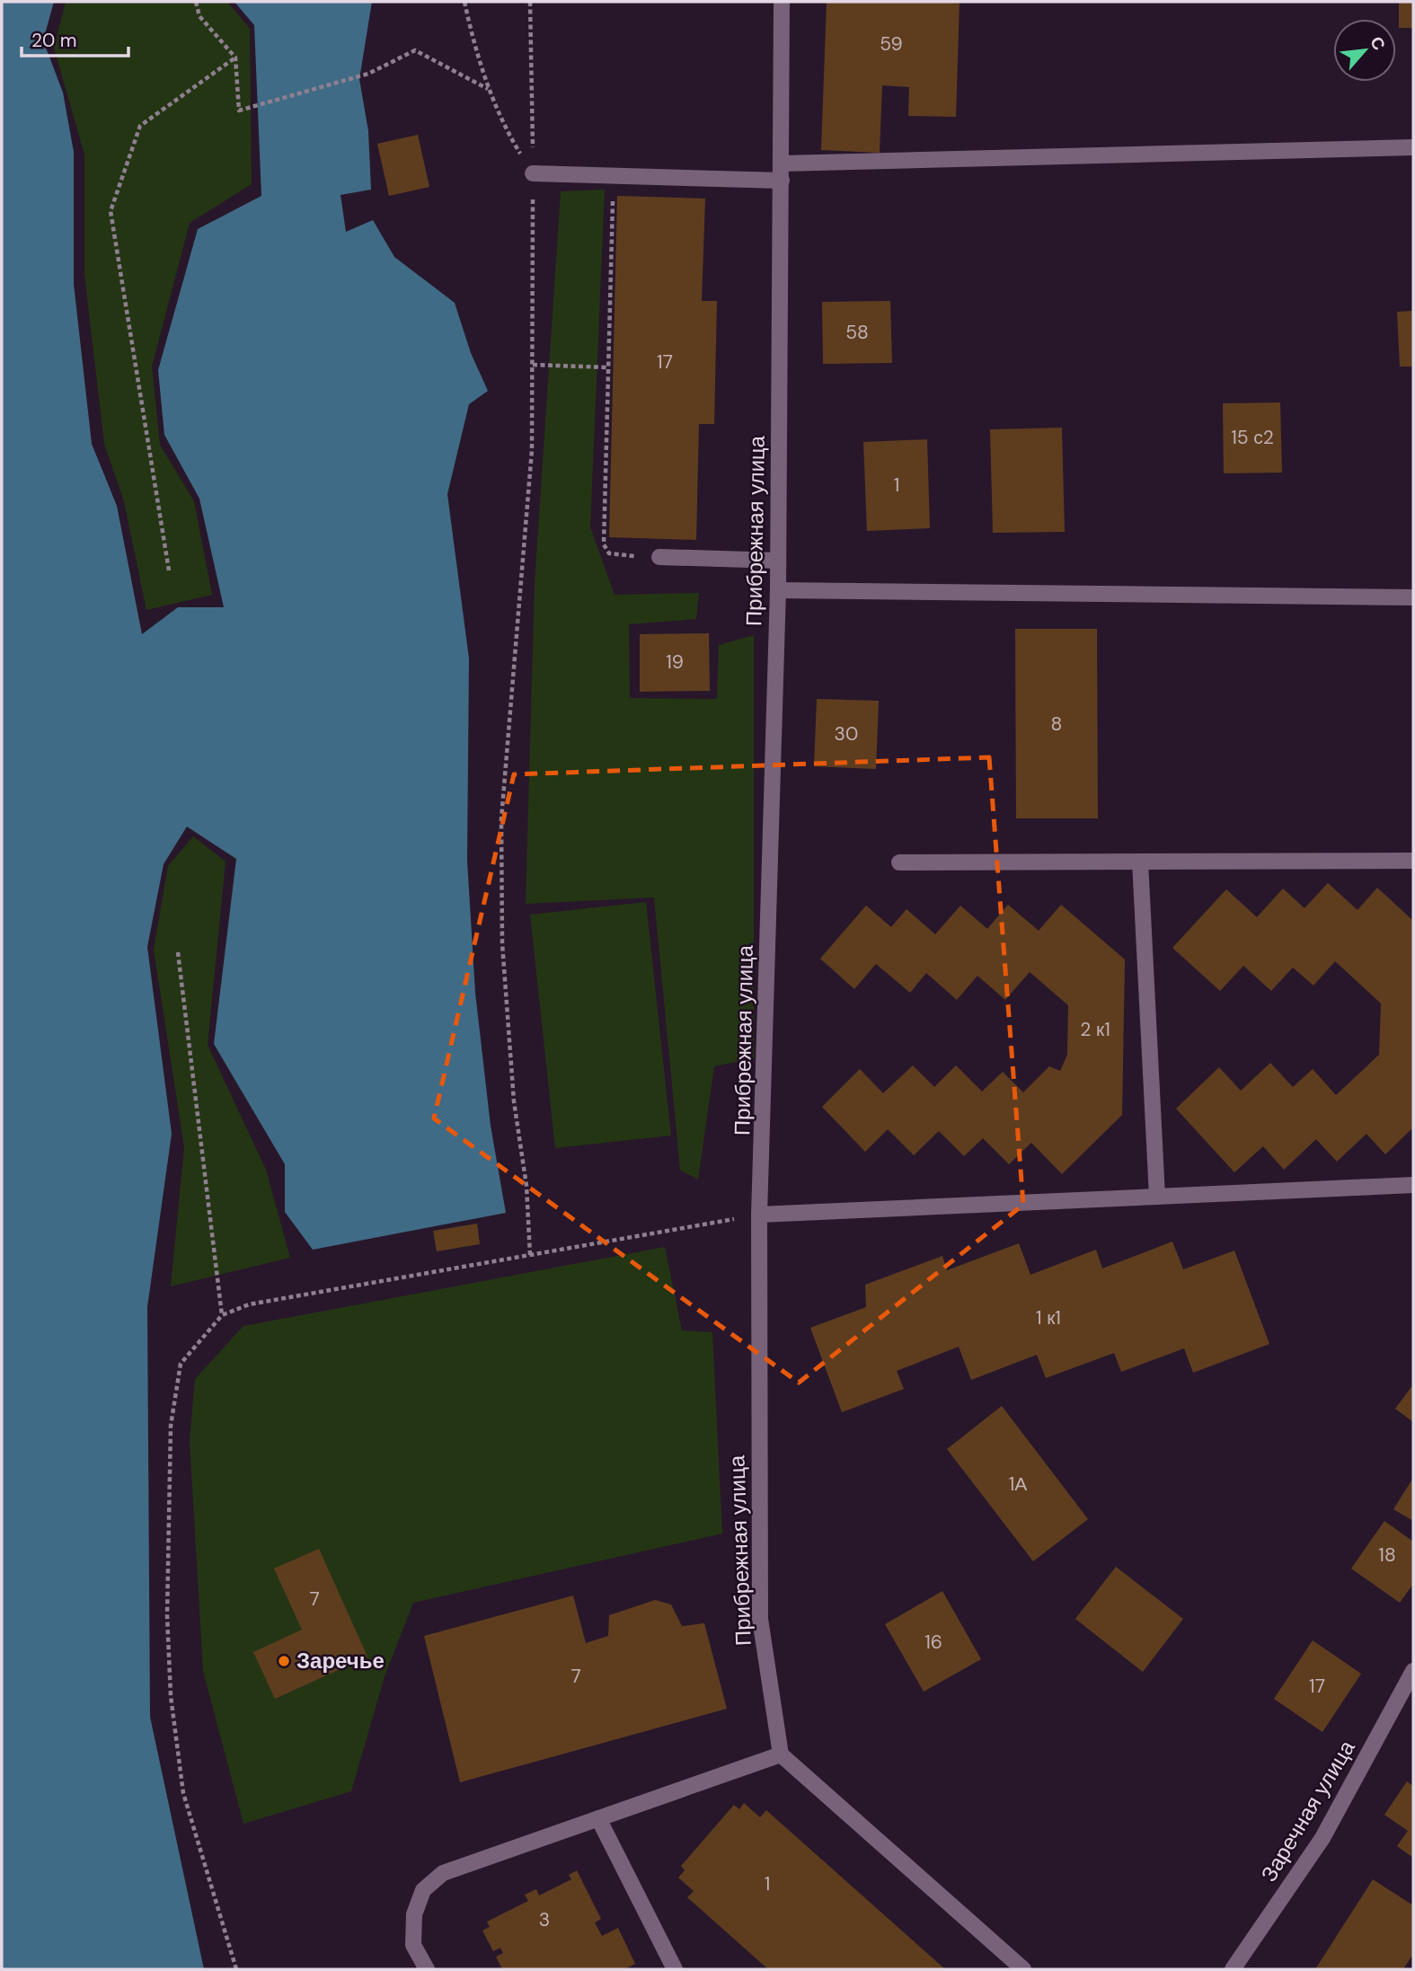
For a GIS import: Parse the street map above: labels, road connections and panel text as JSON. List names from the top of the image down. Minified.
{"streets":{"street":["Прибрежная улица","Заречная улица"]},"places":["Заречье"],"house_numbers":["59","58","17","15 с2","1","19","8","30","2 к1","1 к1","1А","18","7","16","7","17","1","3"],"scale_bar":"20 m","north":"top right"}
